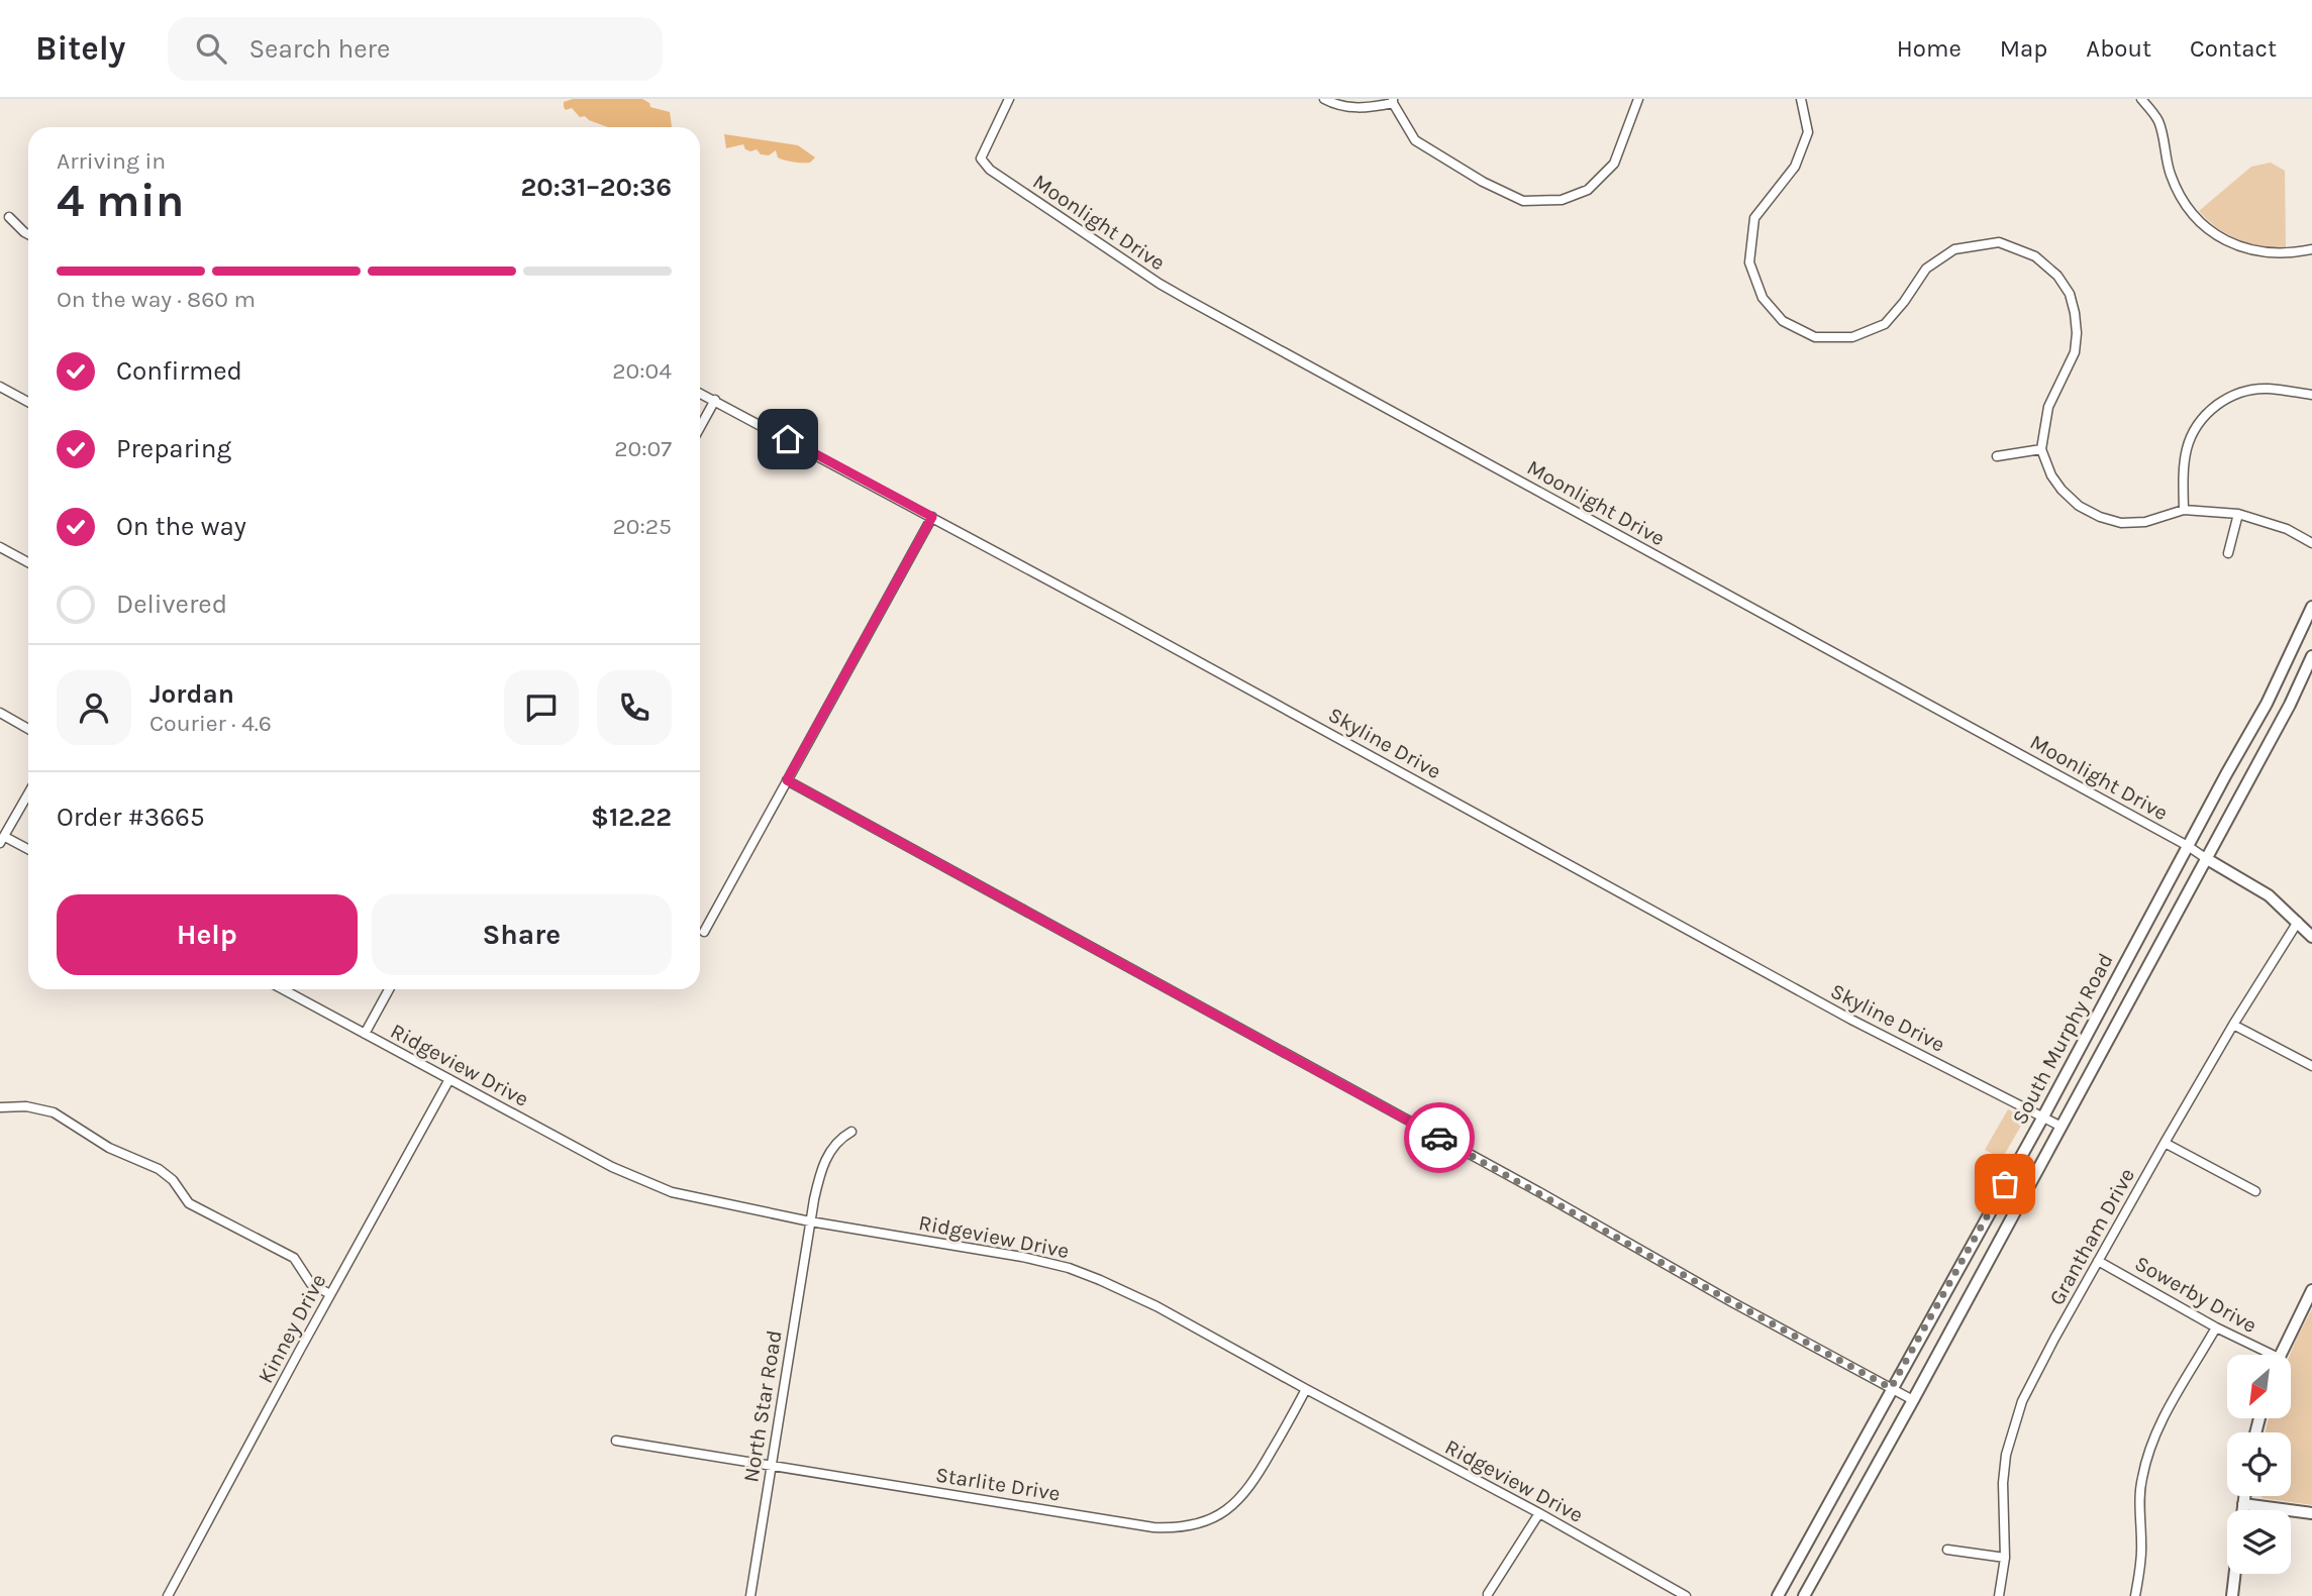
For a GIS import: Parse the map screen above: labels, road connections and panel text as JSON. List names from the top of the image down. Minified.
{"streets":{"main road":["South Murphy Road"],"street":["Moonlight Drive","Skyline Drive","Ridgeview Drive","Grantham Drive","Sowerby Drive","Kinney Drive","North Star Road","Starlite Drive"]},"crossings":[["Moonlight Drive","South Murphy Road"],["Skyline Drive","South Murphy Road"],["Ridgeview Drive","Kinney Drive"],["Ridgeview Drive","North Star Road"],["Ridgeview Drive","Starlite Drive"],["Grantham Drive","Sowerby Drive"],["North Star Road","Starlite Drive"]],"north":"bottom left","page":{"header":"Bitely","search":"Search here","nav":["Home","Map","About","Contact"],"heading":["4 min","Arriving in","20:31–20:36"],"panel":["Jordan","Courier · 4.6","Order #3665","$12.22"],"bar":"On the way · 860 m","list":[["Confirmed","20:04"],["Preparing","20:07"],["On the way","20:25"],"Delivered"],"buttons":["Help","Share"]}}
